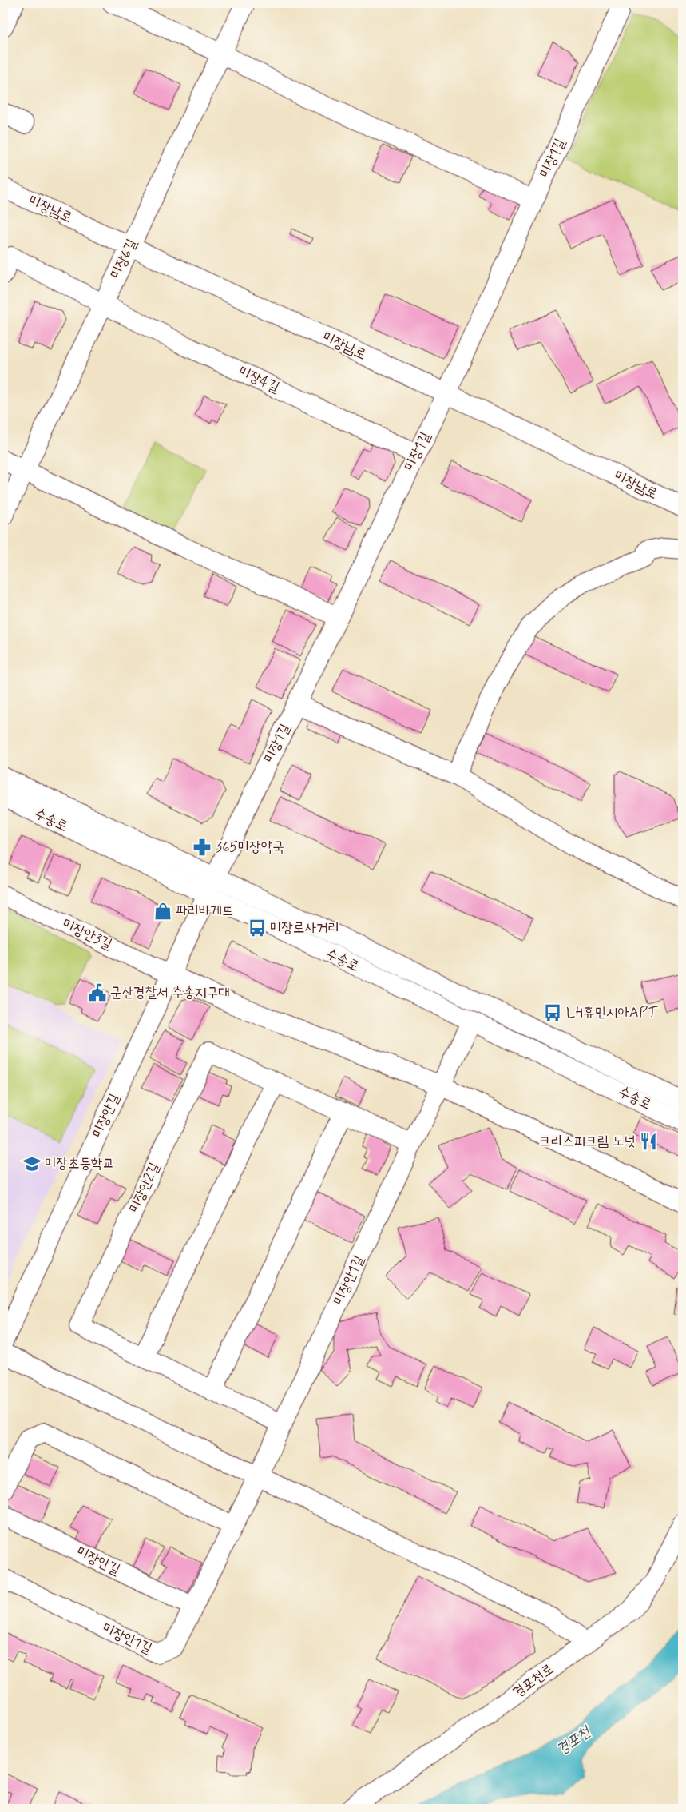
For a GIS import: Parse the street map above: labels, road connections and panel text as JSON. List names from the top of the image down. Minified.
{"streets":{"street":["미장1길","미장남로","미장6길","미장4길","수송로","미장안3길","미장안길","미장안2길","미장안1길","경포천로"]},"crossings":[["미장1길","미장남로"],["미장1길","미장4길"],["미장1길","수송로"],["미장1길","미장안길"],["미장남로","미장6길"],["미장6길","미장4길"],["수송로","미장안길"],["수송로","미장안1길"],["미장안3길","미장안길"],["미장안길","미장안1길"],["미장안2길","미장안1길"]],"water":["경포천"],"places":{"pharmacy":["365미장약국"],"shop":["파리바게뜨"],"bus stop":["미장로사거리","LH휴먼시아APT"],"public building":["군산경찰서 수송지구대"],"restaurant":["크리스피크림 도넛"],"school or university":["미장초등학교"]}}
